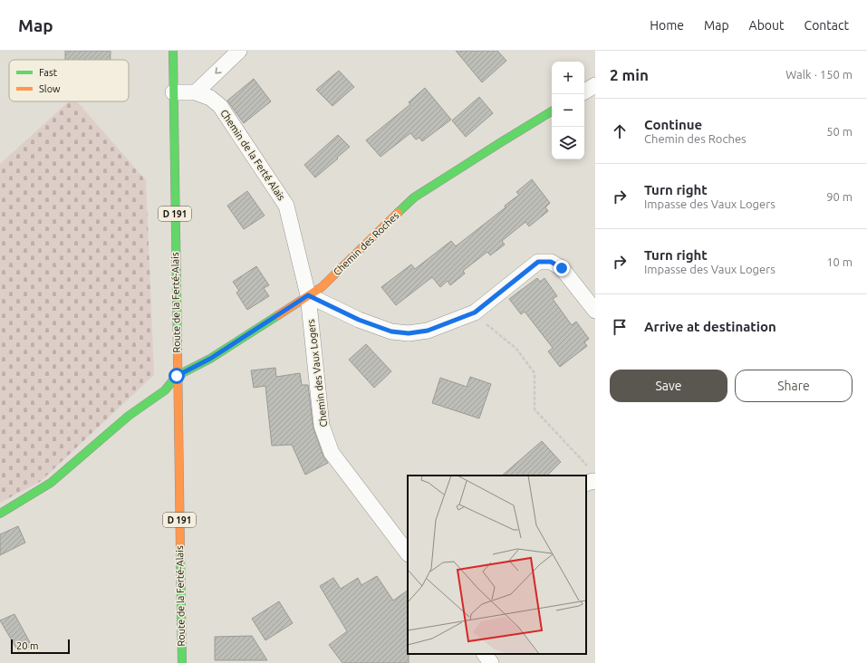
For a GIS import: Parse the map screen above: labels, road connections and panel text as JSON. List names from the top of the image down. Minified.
{"streets":{"street":["Chemin de la Ferté Alais","D 191","Chemin des Roches","Route de la Ferté-Alais","Chemin des Vaux Logers"]},"crossings":[["Chemin de la Ferté Alais","Chemin des Roches"],["Chemin de la Ferté Alais","Route de la Ferté-Alais"],["Chemin de la Ferté Alais","Chemin des Vaux Logers"],["Chemin des Roches","Route de la Ferté-Alais"],["Chemin des Roches","Chemin des Vaux Logers"]],"legend":["Fast","Slow"],"scale_bar":"20 m","page":{"header":"Map","nav":["Home","Map","About","Contact"],"heading":["2 min","Walk · 150 m"],"map_buttons":["+","−"],"list":[["Continue","Chemin des Roches","50 m"],["Turn right","Impasse des Vaux Logers","90 m"],["Turn right","Impasse des Vaux Logers","10 m"],"Arrive at destination"],"buttons":["Save","Share"],"scale":"20 m"}}
